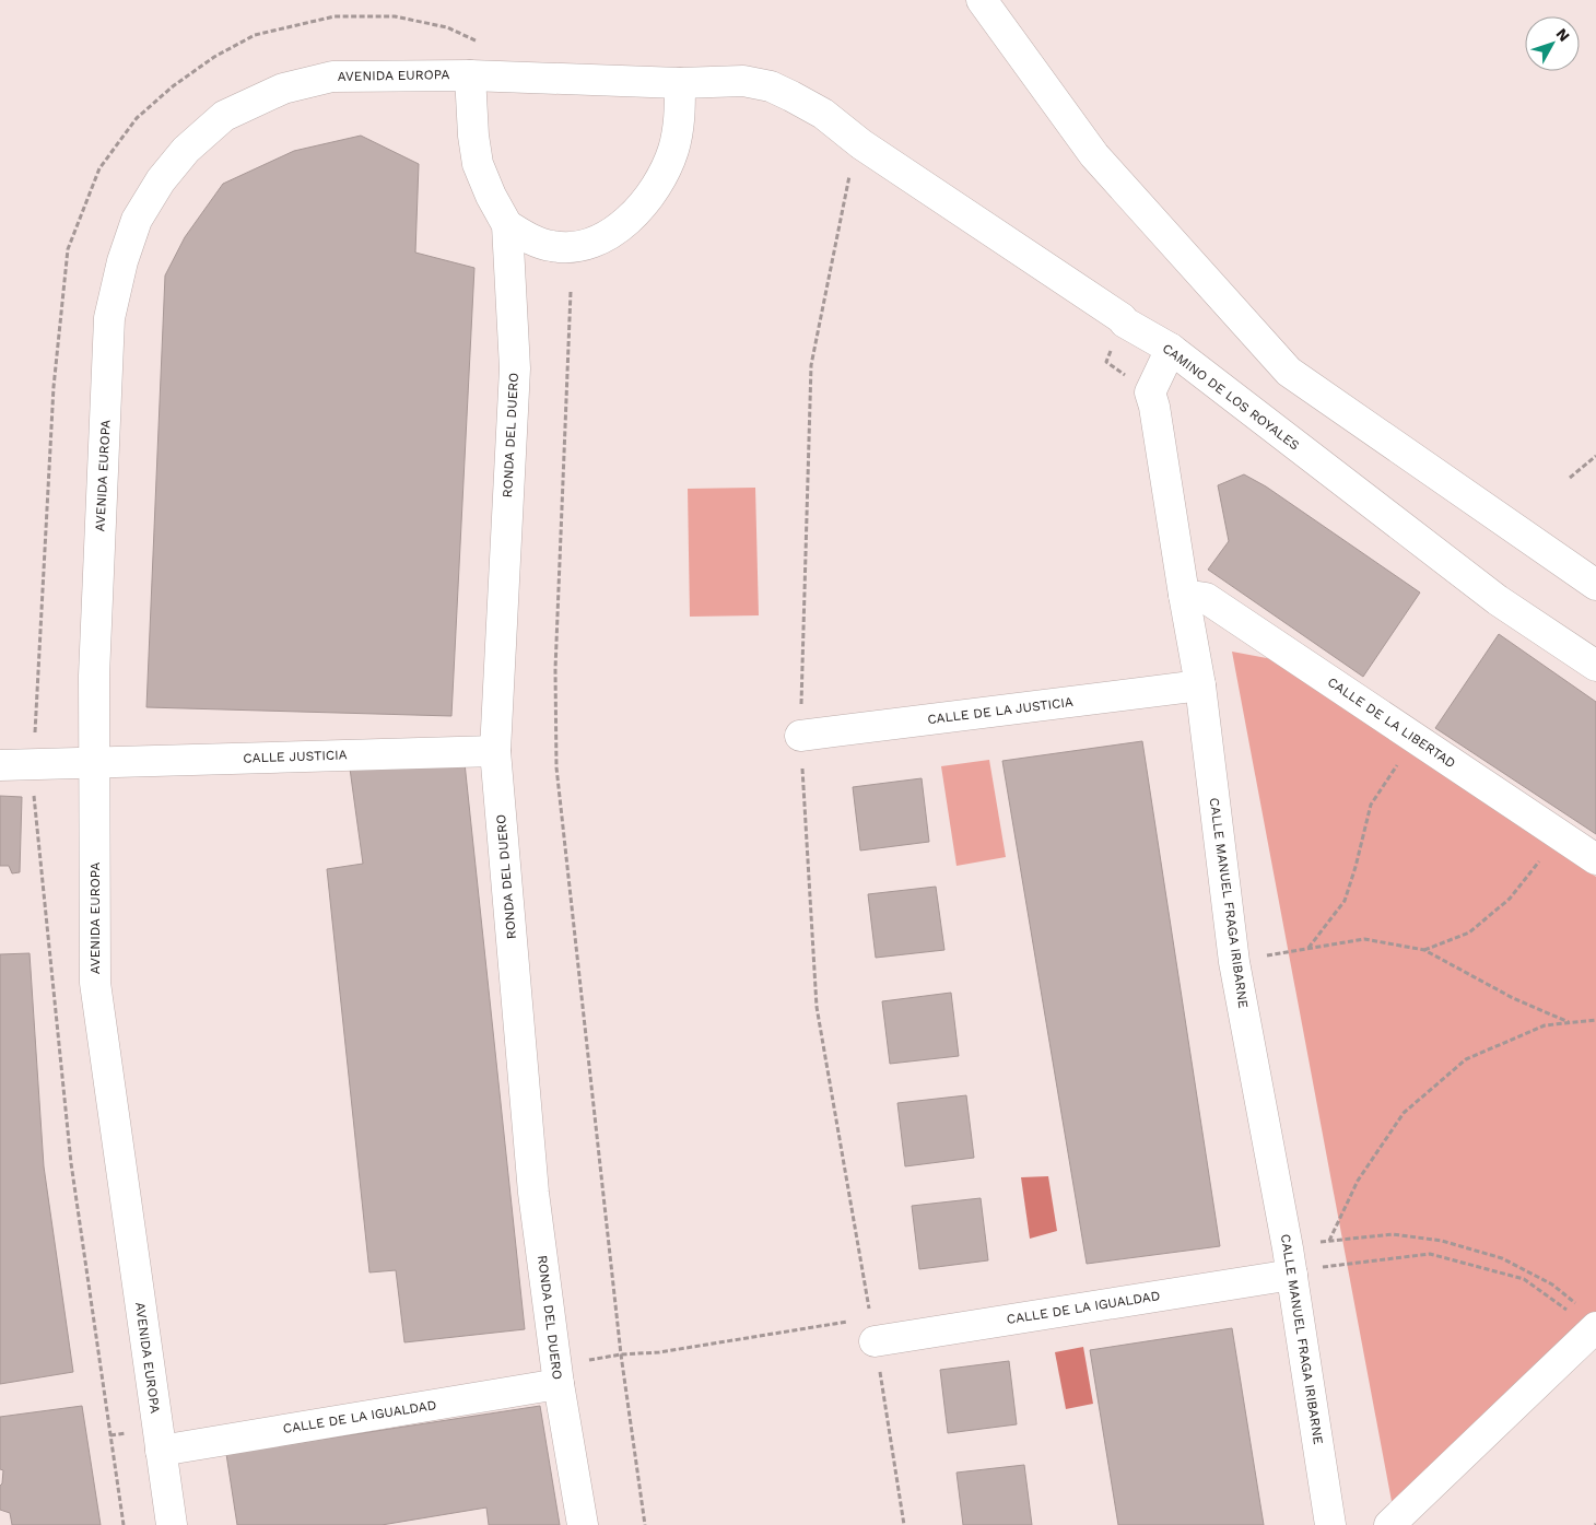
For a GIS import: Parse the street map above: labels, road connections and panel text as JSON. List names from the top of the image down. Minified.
{"streets":{"street":["AVENIDA EUROPA","CAMINO DE LOS ROYALES","RONDA DEL DUERO","CALLE DE LA JUSTICIA","CALLE DE LA LIBERTAD","CALLE JUSTICIA","CALLE MANUEL FRAGA IRIBARNE","CALLE DE LA IGUALDAD"]},"crossings":[["AVENIDA EUROPA","CAMINO DE LOS ROYALES"],["AVENIDA EUROPA","RONDA DEL DUERO"],["AVENIDA EUROPA","CALLE JUSTICIA"],["AVENIDA EUROPA","CALLE DE LA IGUALDAD"],["RONDA DEL DUERO","CALLE JUSTICIA"],["RONDA DEL DUERO","CALLE DE LA IGUALDAD"],["CALLE DE LA JUSTICIA","CALLE MANUEL FRAGA IRIBARNE"],["CALLE DE LA LIBERTAD","CALLE MANUEL FRAGA IRIBARNE"],["CALLE MANUEL FRAGA IRIBARNE","CALLE DE LA IGUALDAD"]],"north":"top right"}
